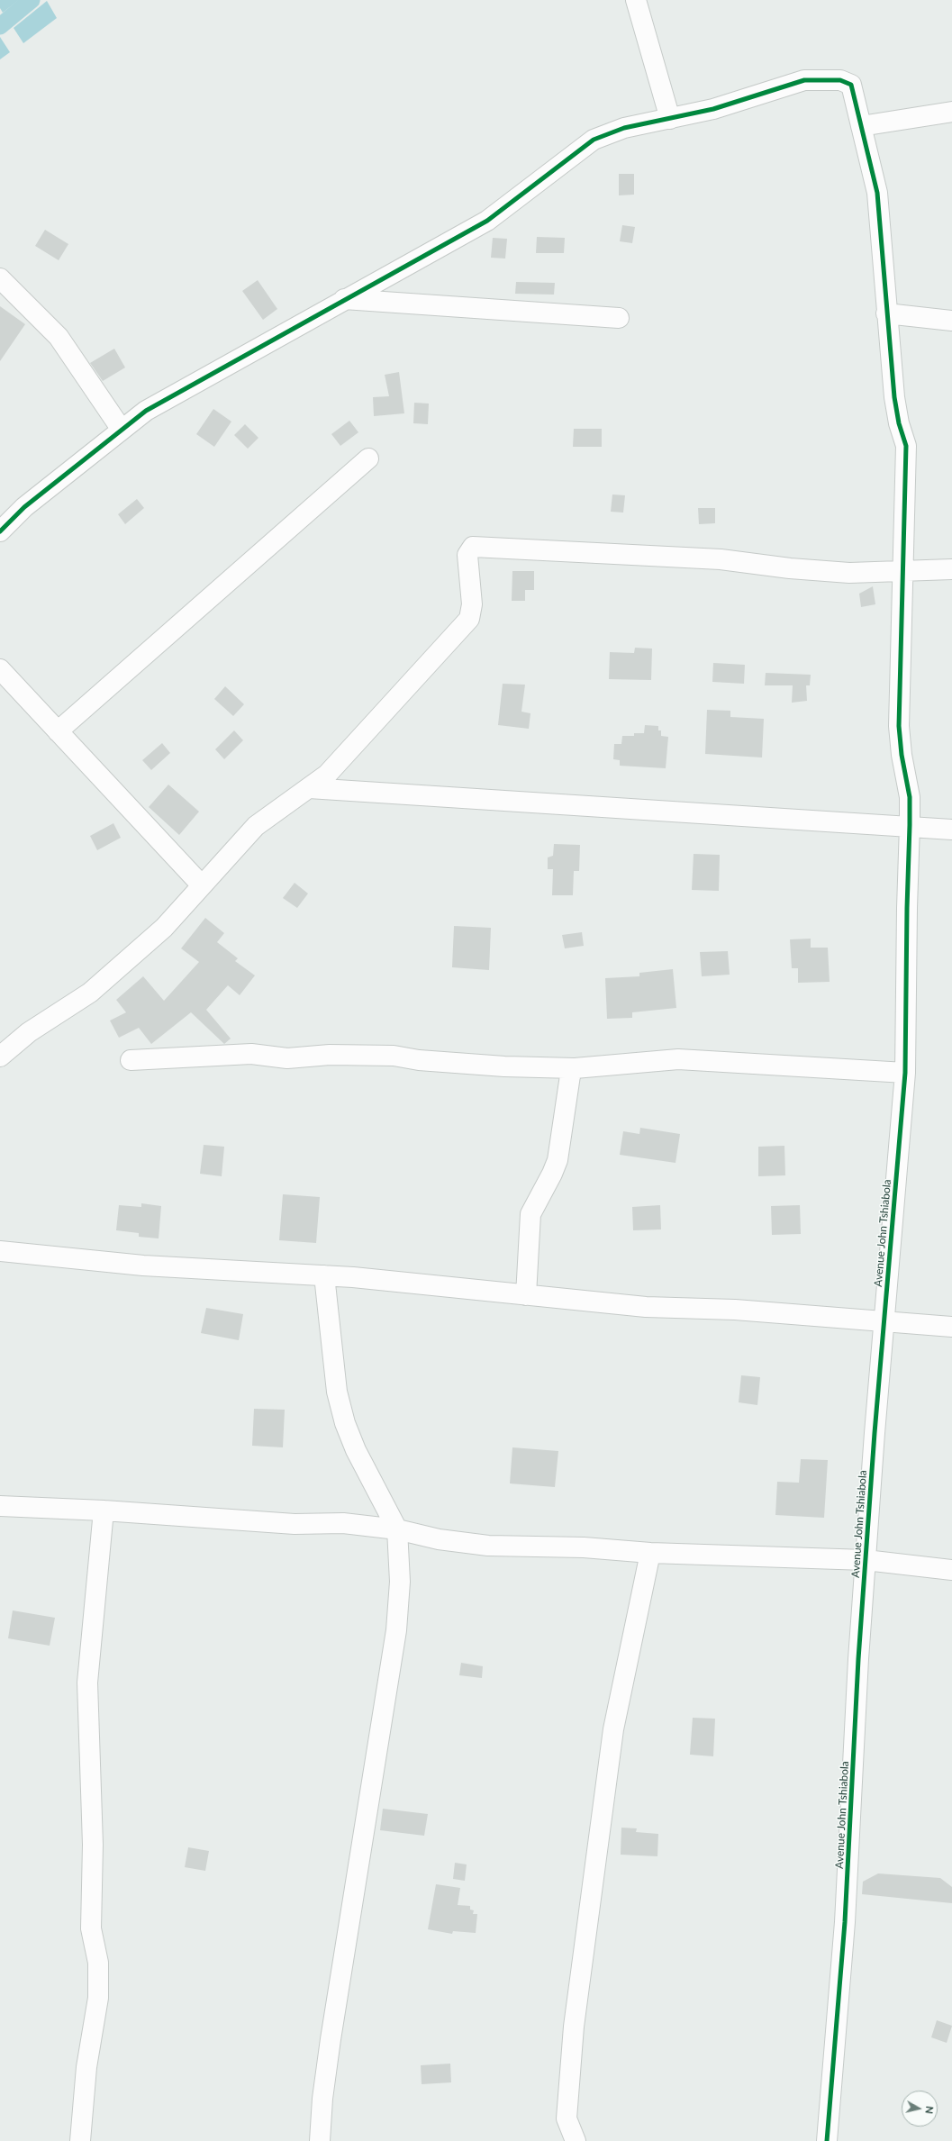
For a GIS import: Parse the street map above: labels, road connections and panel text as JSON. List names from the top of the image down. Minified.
{"streets":{"street":["Avenue John Tshiabola"]},"north":"right"}
